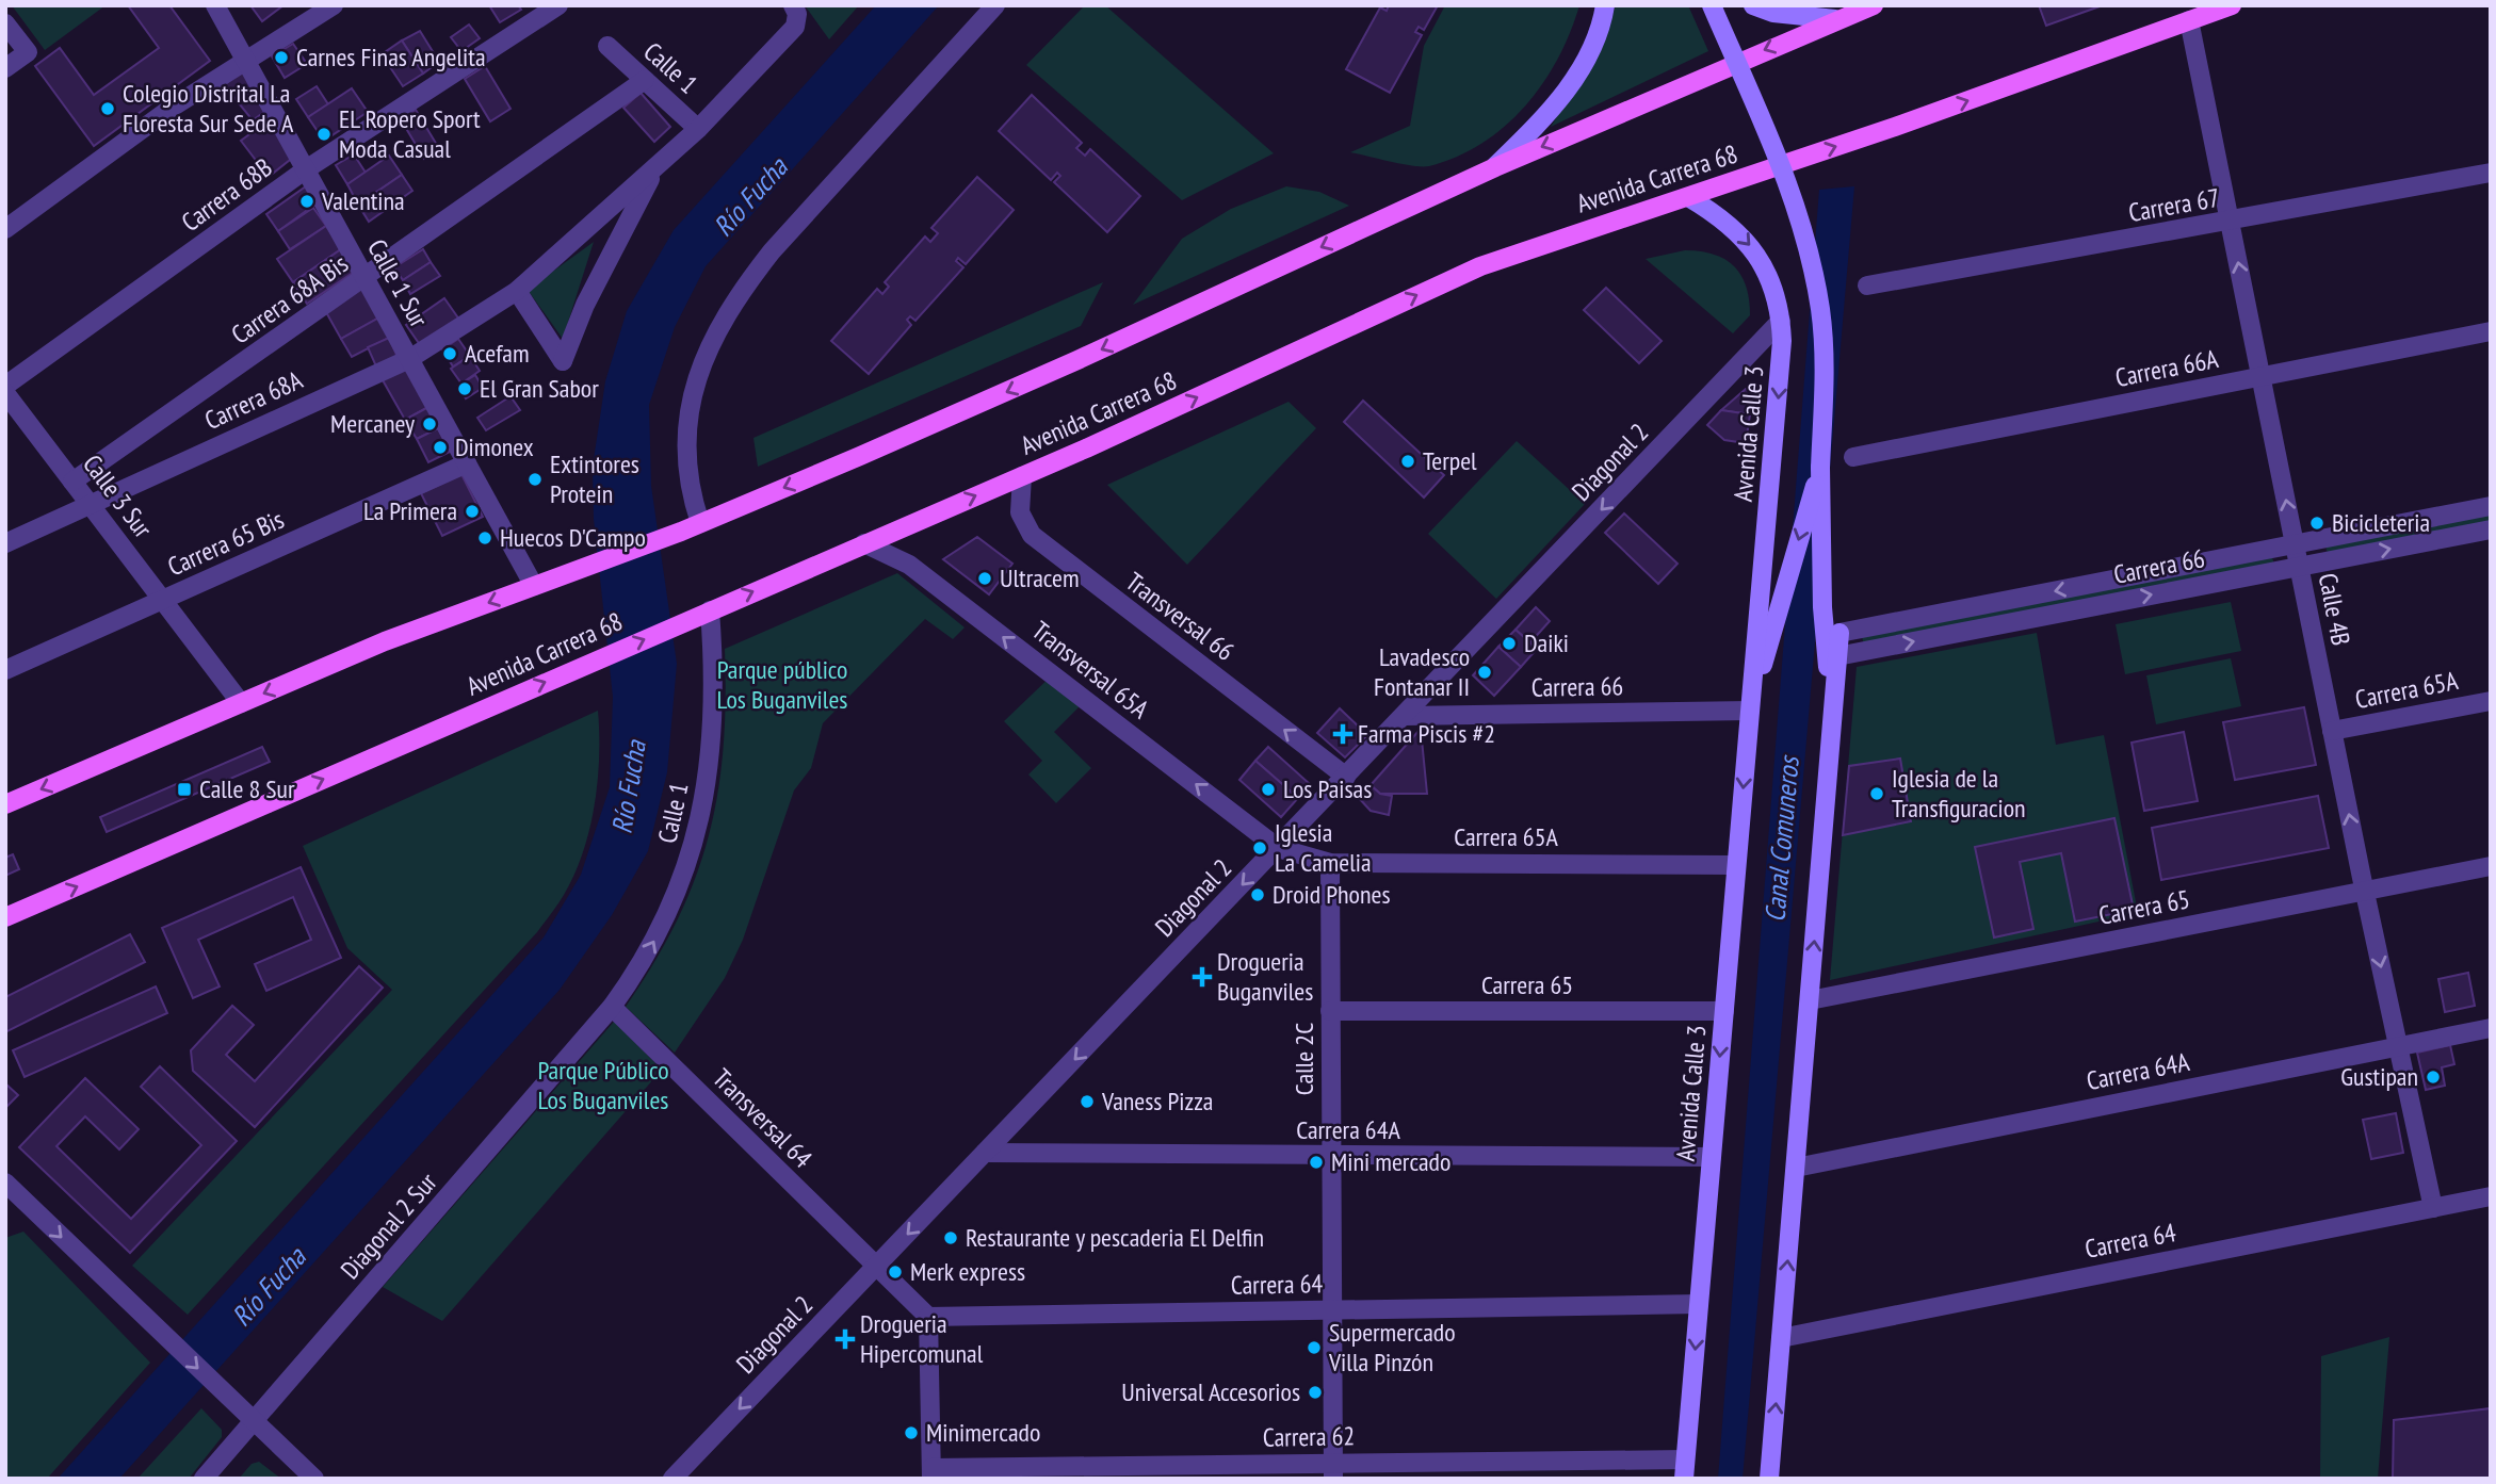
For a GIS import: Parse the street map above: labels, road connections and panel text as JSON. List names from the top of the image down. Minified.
{"streets":{"main road":["Avenida Carrera 68","Avenida Calle 3"],"street":["Calle 1","Carrera 68B","Carrera 67","Calle 1 Sur","Carrera 68A Bis","Carrera 66A","Carrera 68A","Diagonal 2","Calle 3 Sur","Carrera 65 Bis","Carrera 66","Calle 4B","Transversal 66","Transversal 65A","Carrera 65A","Carrera 65","Calle 2C","Carrera 64A","Transversal 64","Diagonal 2 Sur","Carrera 64","Carrera 62"]},"crossings":[["Calle 1","Avenida Carrera 68"],["Calle 1","Carrera 68A Bis"],["Calle 1","Transversal 64"],["Calle 1","Diagonal 2 Sur"],["Avenida Carrera 68","Avenida Calle 3"],["Avenida Carrera 68","Calle 4B"],["Avenida Carrera 68","Transversal 66"],["Avenida Carrera 68","Transversal 65A"],["Carrera 68B","Calle 1 Sur"],["Carrera 67","Calle 4B"],["Calle 1 Sur","Carrera 68A Bis"],["Calle 1 Sur","Carrera 68A"],["Calle 1 Sur","Carrera 65 Bis"],["Carrera 68A Bis","Calle 3 Sur"],["Carrera 66A","Calle 4B"],["Carrera 68A","Calle 3 Sur"],["Avenida Calle 3","Diagonal 2"],["Avenida Calle 3","Carrera 66"],["Avenida Calle 3","Carrera 65A"],["Avenida Calle 3","Carrera 65"],["Avenida Calle 3","Carrera 64A"],["Avenida Calle 3","Carrera 64"],["Avenida Calle 3","Carrera 62"],["Diagonal 2","Carrera 66"],["Diagonal 2","Transversal 66"],["Diagonal 2","Transversal 65A"],["Diagonal 2","Carrera 65A"],["Diagonal 2","Carrera 64A"],["Diagonal 2","Transversal 64"],["Calle 3 Sur","Carrera 65 Bis"],["Carrera 66","Calle 4B"],["Calle 4B","Carrera 65A"],["Calle 4B","Carrera 65"],["Calle 4B","Carrera 64A"],["Calle 4B","Carrera 64"],["Transversal 65A","Carrera 65A"],["Carrera 65A","Calle 2C"],["Carrera 65","Calle 2C"],["Calle 2C","Carrera 64A"],["Calle 2C","Carrera 64"],["Calle 2C","Carrera 62"],["Transversal 64","Diagonal 2 Sur"]],"one_way":["Calle 1","Diagonal 2","Transversal 66","Transversal 65A"],"water":["Río Fucha","Canal Comuneros"],"parks":["Parque público Los Buganviles","Parque Público Los Buganviles"],"places":{"other":["Carnes Finas Angelita","Colegio Distrital La Floresta Sur Sede A","EL Ropero Sport Moda Casual","Valentina","Acefam","El Gran Sabor","Mercaney","Dimonex","Terpel","Extintores Protein","La Primera","Bicicleteria","Huecos D'Campo","Ultracem","Daiki","Lavadesco Fontanar II","Los Paisas","Iglesia de la Transfiguracion","Iglesia La Camelia","Droid Phones","Gustipan","Vaness Pizza","Mini mercado","Restaurante y pescaderia El Delfin","Merk express","Supermercado Villa Pinzón","Universal Accesorios","Minimercado"],"health":["Farma Piscis #2","Drogueria Buganviles","Drogueria Hipercomunal"],"transit":["Calle 8 Sur"]}}
